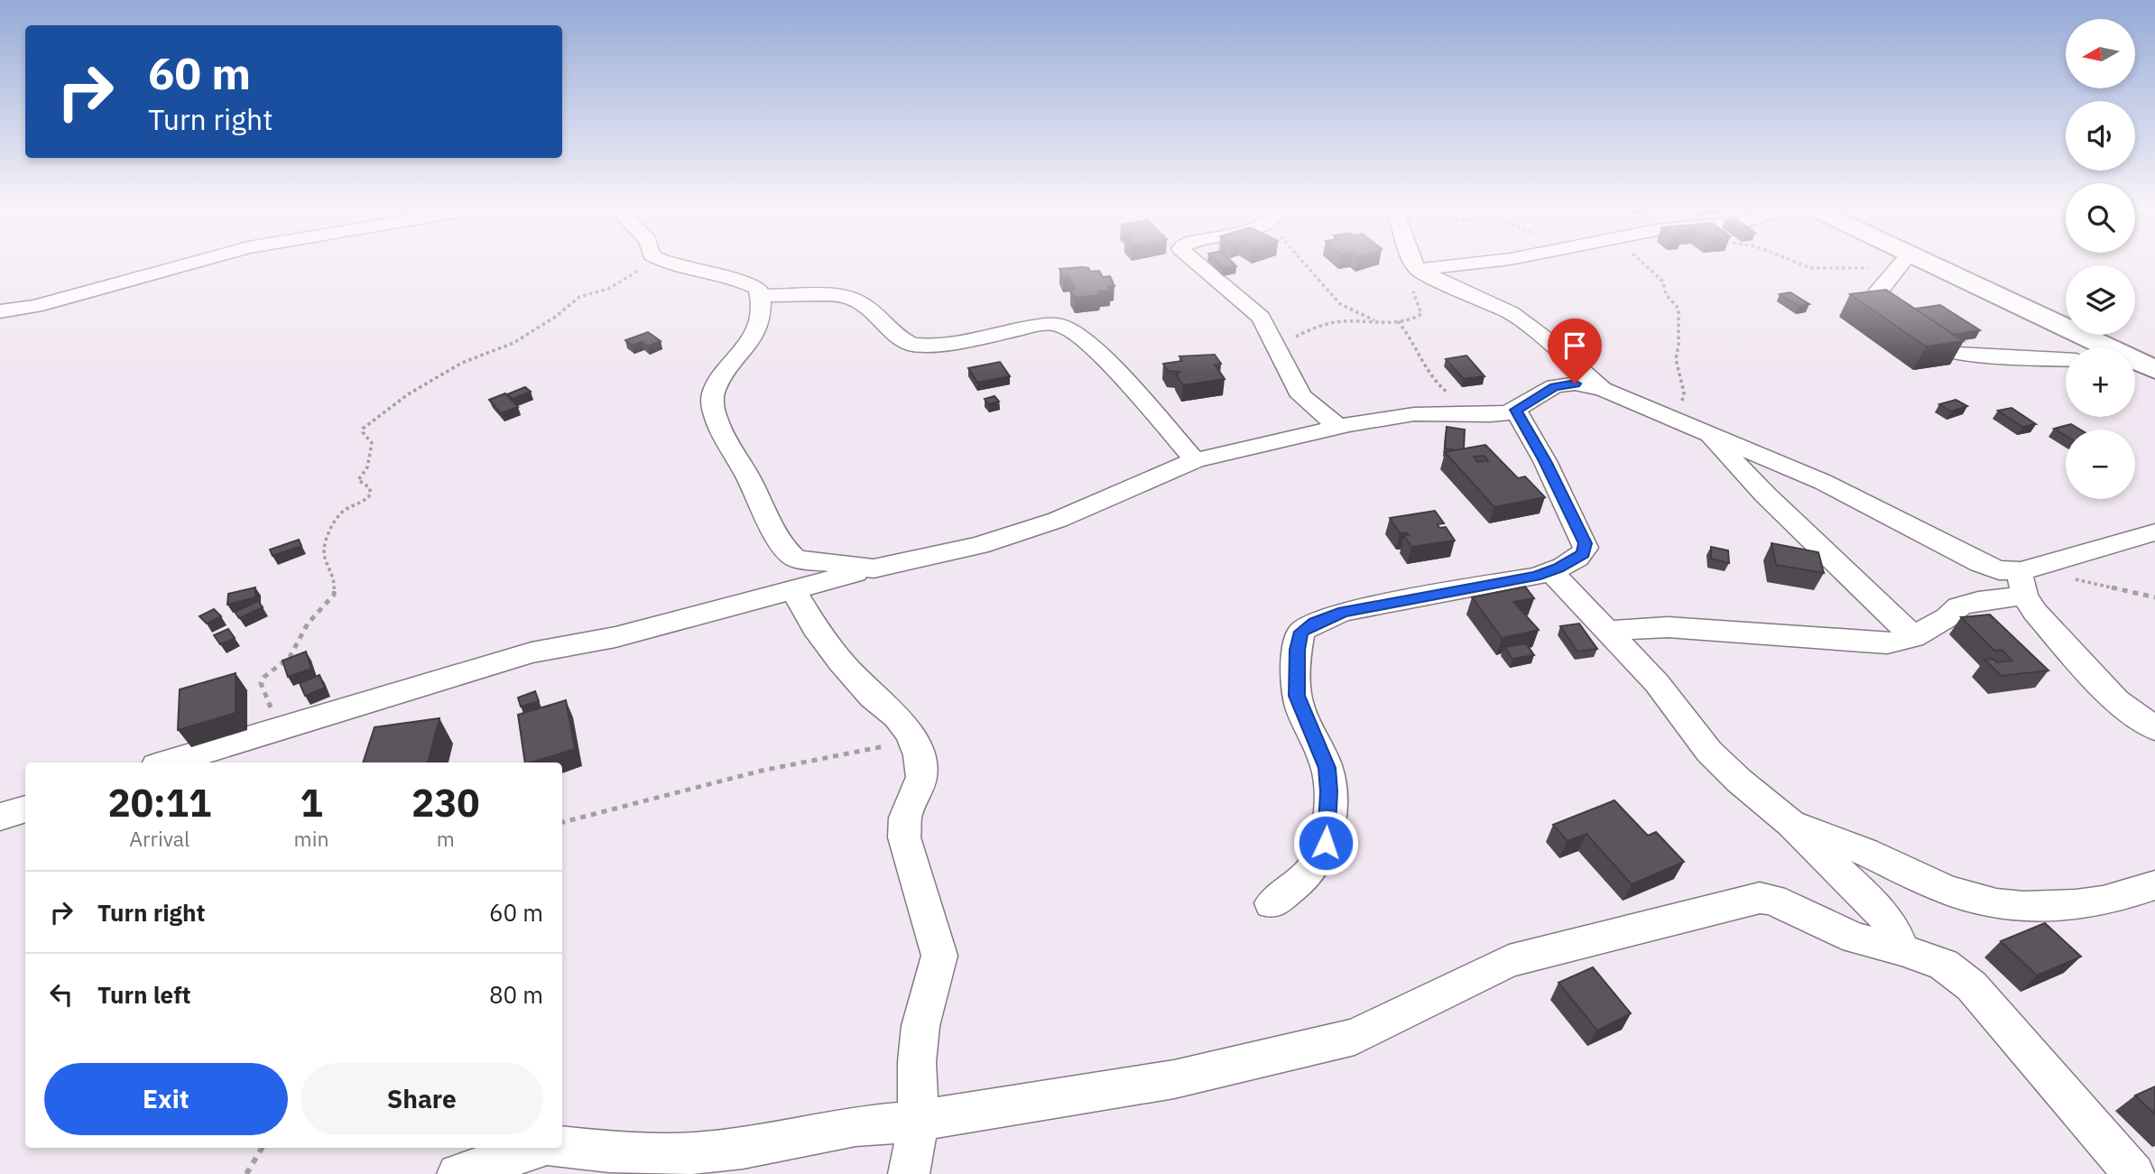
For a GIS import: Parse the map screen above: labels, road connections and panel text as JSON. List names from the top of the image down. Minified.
{"north":"left","page":{"map_buttons":["+","−"],"turn":["60 m","Turn right"],"eta":["20:11","Arrival","1","min","230","m"],"list":[{"name":"Turn right","value":"60 m"},{"name":"Turn left","value":"80 m"}],"buttons":["Exit","Share"]}}
